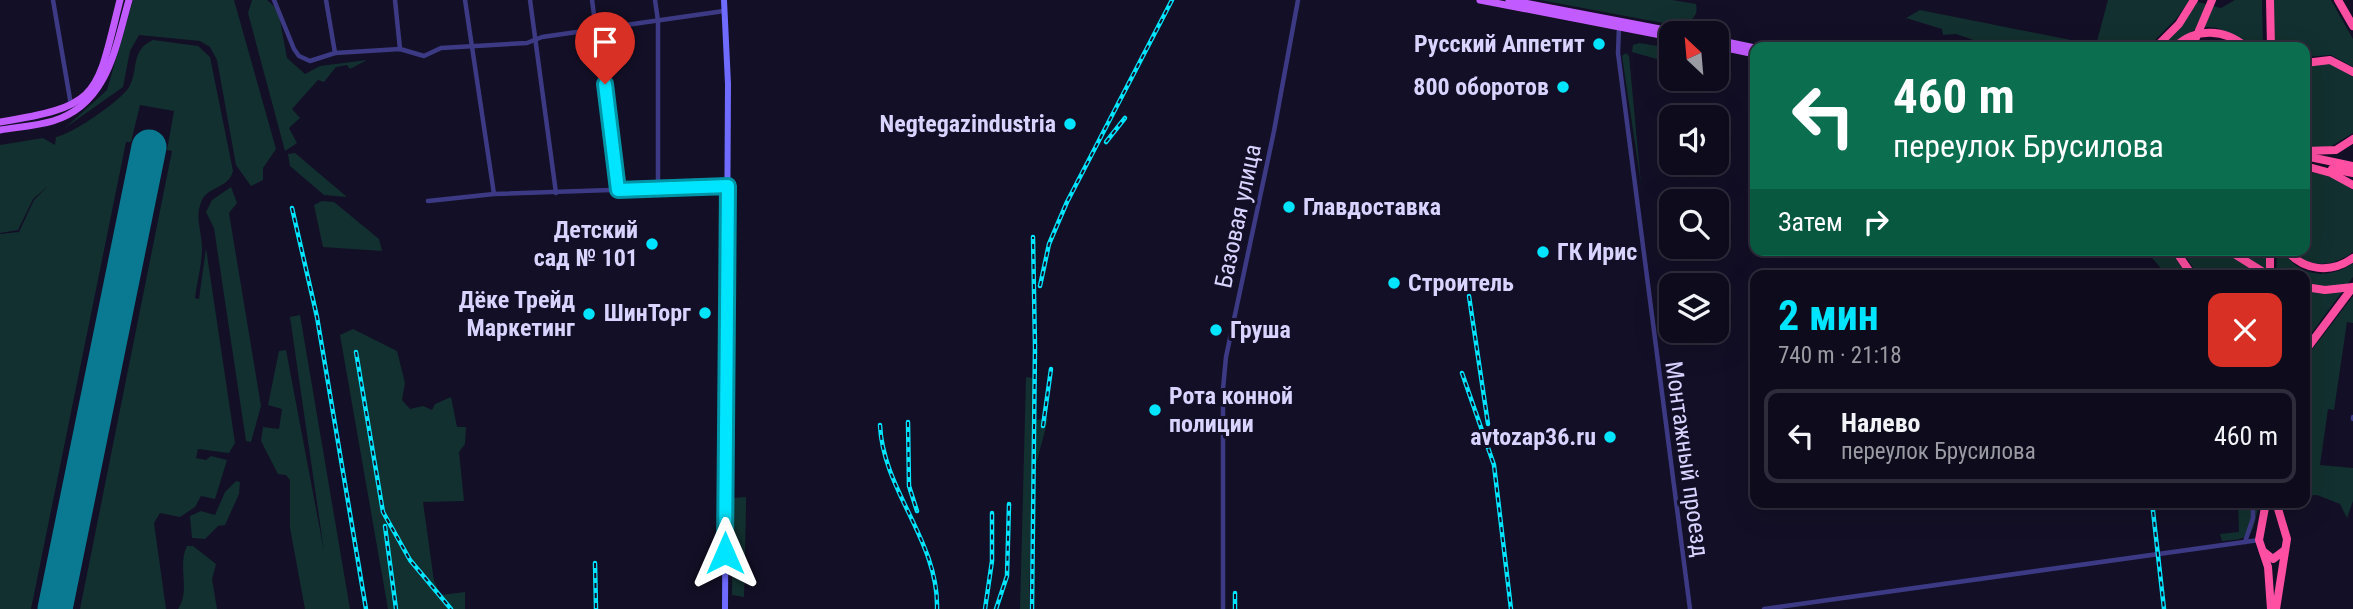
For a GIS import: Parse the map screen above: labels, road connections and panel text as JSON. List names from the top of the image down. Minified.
{"streets":{"street":["Базовая улица","Монтажный проезд"]},"places":["Русский Аппетит","800 оборотов","Negtegazindustria","Главдоставка","Детский сад № 101","ГК Ирис","Строитель","ШинТорг","Дёке Трейд Маркетинг","Груша","Рота конной полиции","avtozap36.ru"],"north":"top left","page":{"turn":["460 m","переулок Брусилова"],"then":"Затем","heading":["2 мин","740 m · 21:18"],"list":[{"name":"Налево","note":"переулок Брусилова","value":"460 m"}]}}
